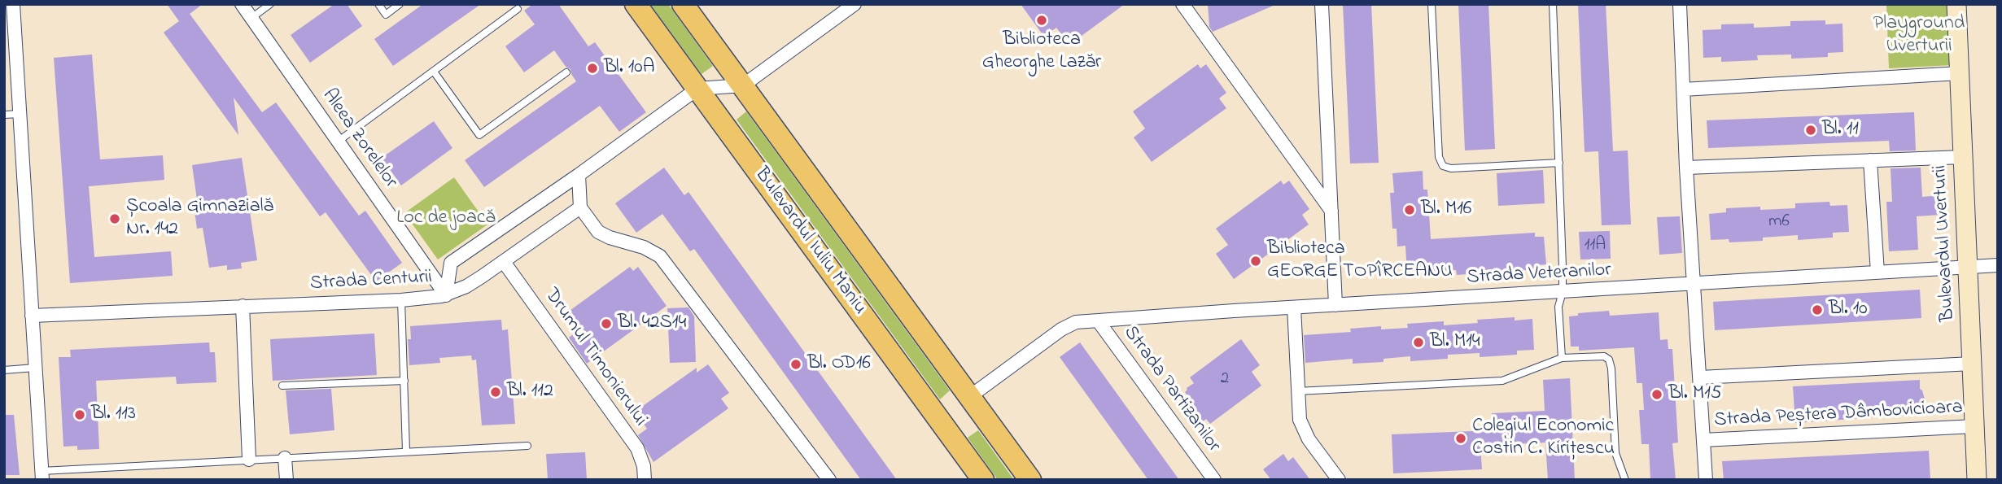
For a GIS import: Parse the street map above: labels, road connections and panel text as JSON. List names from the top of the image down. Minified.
{"streets":{"main road":["Bulevardul Iuliu Maniu","Bulevardul Uverturii"],"street":["Aleea Zorelelor","Strada Veteranilor","Strada Centurii","Drumul Timonierului","Strada Partizanilor","Strada Peștera Dâmbovicioara"]},"crossings":[["Aleea Zorelelor","Strada Centurii"],["Bulevardul Iuliu Maniu","Strada Veteranilor"],["Bulevardul Iuliu Maniu","Strada Centurii"],["Bulevardul Uverturii","Strada Veteranilor"],["Bulevardul Uverturii","Strada Peștera Dâmbovicioara"],["Strada Veteranilor","Strada Partizanilor"],["Strada Veteranilor","Strada Peștera Dâmbovicioara"]],"parks":["Playground Uverturii","Loc de joacă"],"places":["Biblioteca Gheorghe Lazăr","Bl. 10A","Bl. 11","Bl. M16","Școala Gimnazială Nr. 142","Biblioteca GEORGE TOPÎRCEANU","Bl. 10","Bl. 42S14","Bl. M14","Bl. OD16","Bl. 112","Bl. M15","Bl. 113","Colegiul Economic Costin C. Kirițescu"],"house_numbers":["m6","11A","2"]}
